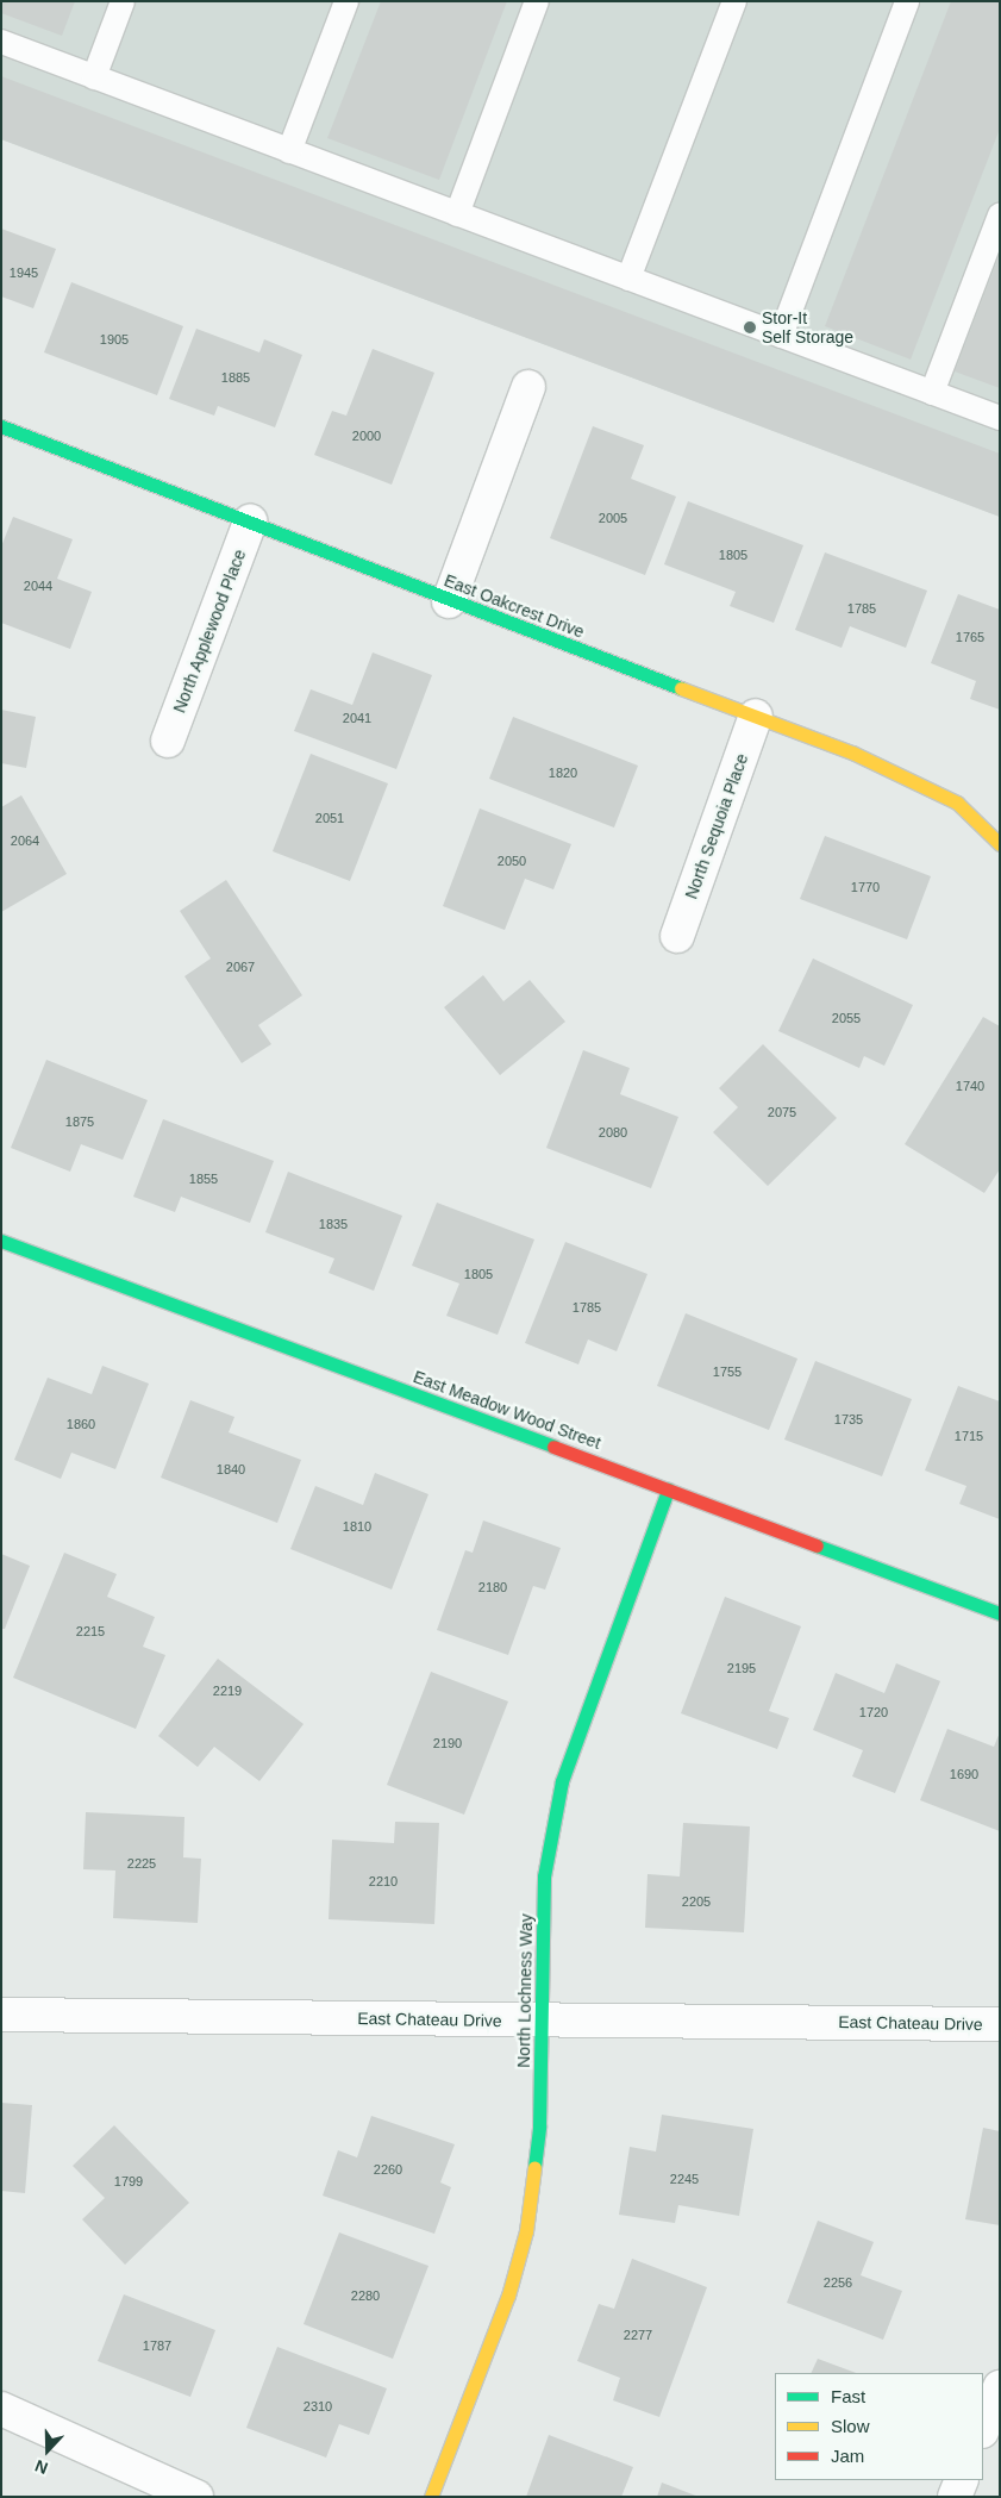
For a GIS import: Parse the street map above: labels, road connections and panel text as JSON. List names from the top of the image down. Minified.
{"streets":{"street":["East Oakcrest Drive","North Applewood Place","North Sequoia Place","East Meadow Wood Street","North Lochness Way","East Chateau Drive"]},"crossings":[["East Oakcrest Drive","North Applewood Place"],["East Oakcrest Drive","North Sequoia Place"],["East Meadow Wood Street","North Lochness Way"],["North Lochness Way","East Chateau Drive"]],"places":["Stor-It Self Storage"],"house_numbers":["1945","1905","1885","2000","2005","1805","2044","1785","1765","2041","1820","2051","2064","2050","1770","2067","2055","1740","2075","1875","2080","1855","1835","1805","1785","1755","1735","1860","1715","1840","1810","2180","2215","2195","2219","1720","2190","1690","2225","2210","2205","2260","2245","1799","2256","2280","2277","1787","2310"],"legend":["Fast","Slow","Jam"],"north":"bottom"}
